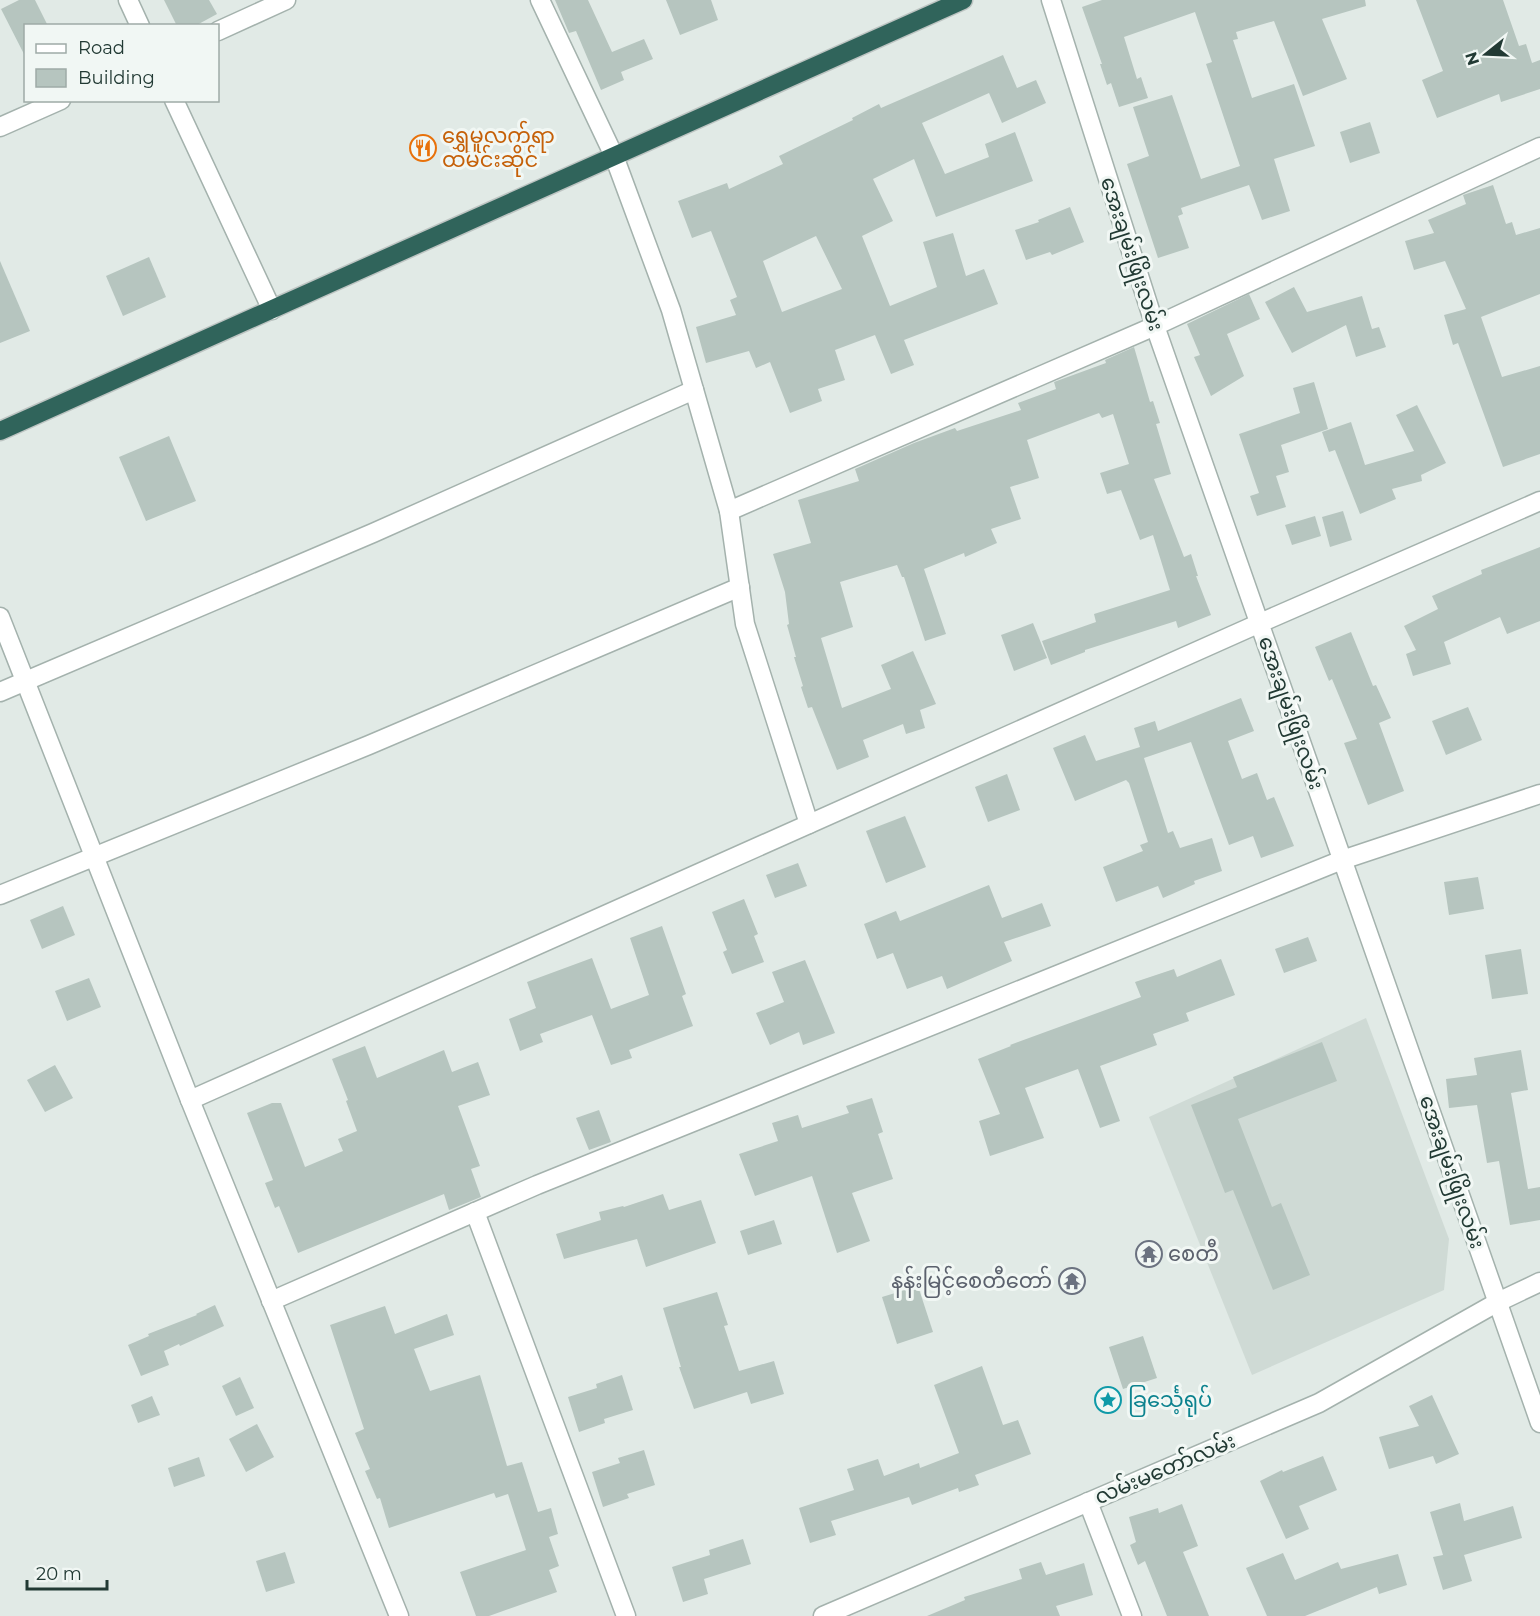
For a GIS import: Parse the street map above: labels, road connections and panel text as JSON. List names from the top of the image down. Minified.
{"streets":{"street":["အေးချမ်းဖြိုးလမ်း","လမ်းမတော်လမ်း"]},"crossings":[["အေးချမ်းဖြိုးလမ်း","လမ်းမတော်လမ်း"]],"places":{"restaurant":["ရွှေမူလက်ရာ ထမင်းဆိုင်"],"temple":["စေတီ","နန်းမြင့်စေတီတော်"],"place":["ခြင်္သေ့ရုပ်"]},"legend":["Road","Building"],"scale_bar":"20 m","north":"left"}
